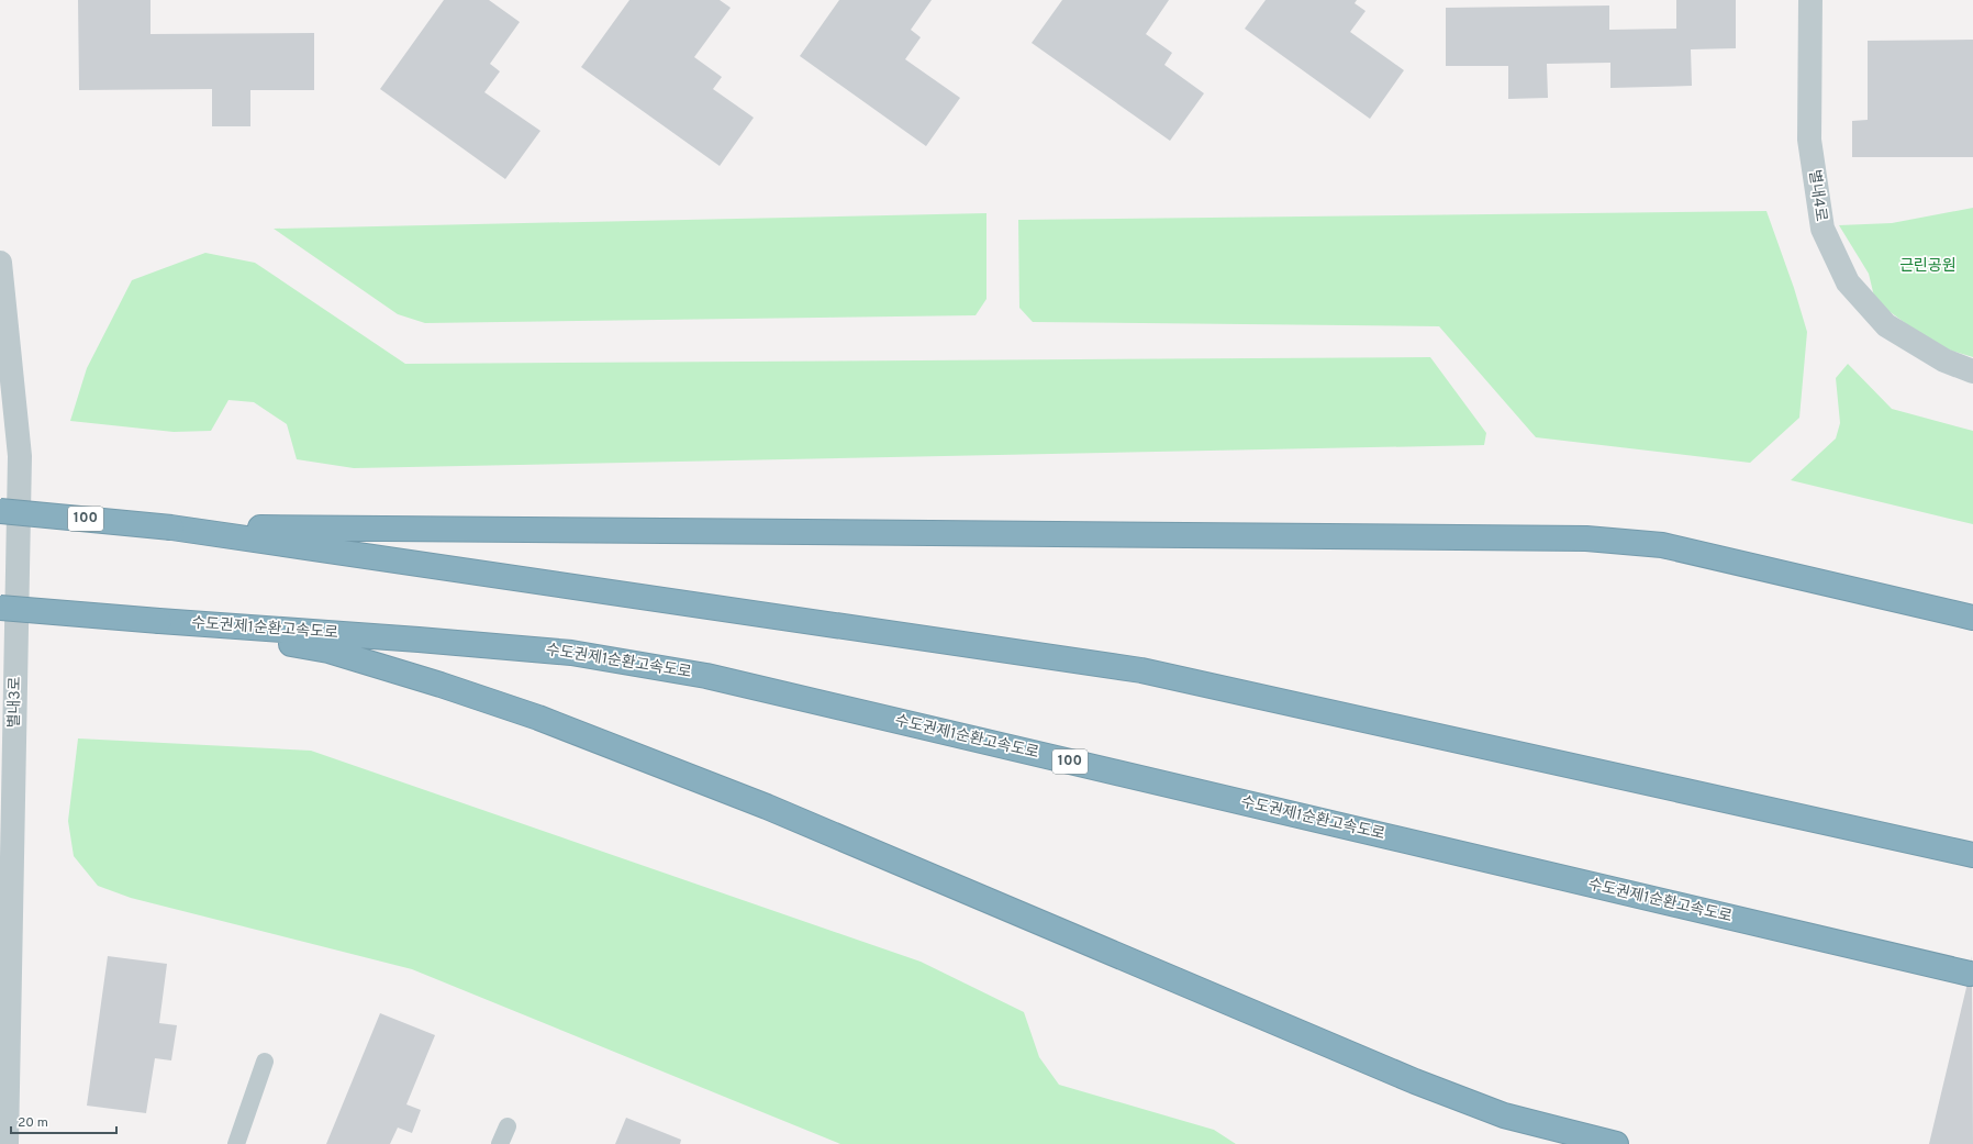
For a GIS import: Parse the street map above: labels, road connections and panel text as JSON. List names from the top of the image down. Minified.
{"streets":{"highway":["100","수도권제1순환고속도로"],"street":["별내4로","별내3로"]},"parks":["근린공원"],"scale_bar":"20 m"}
